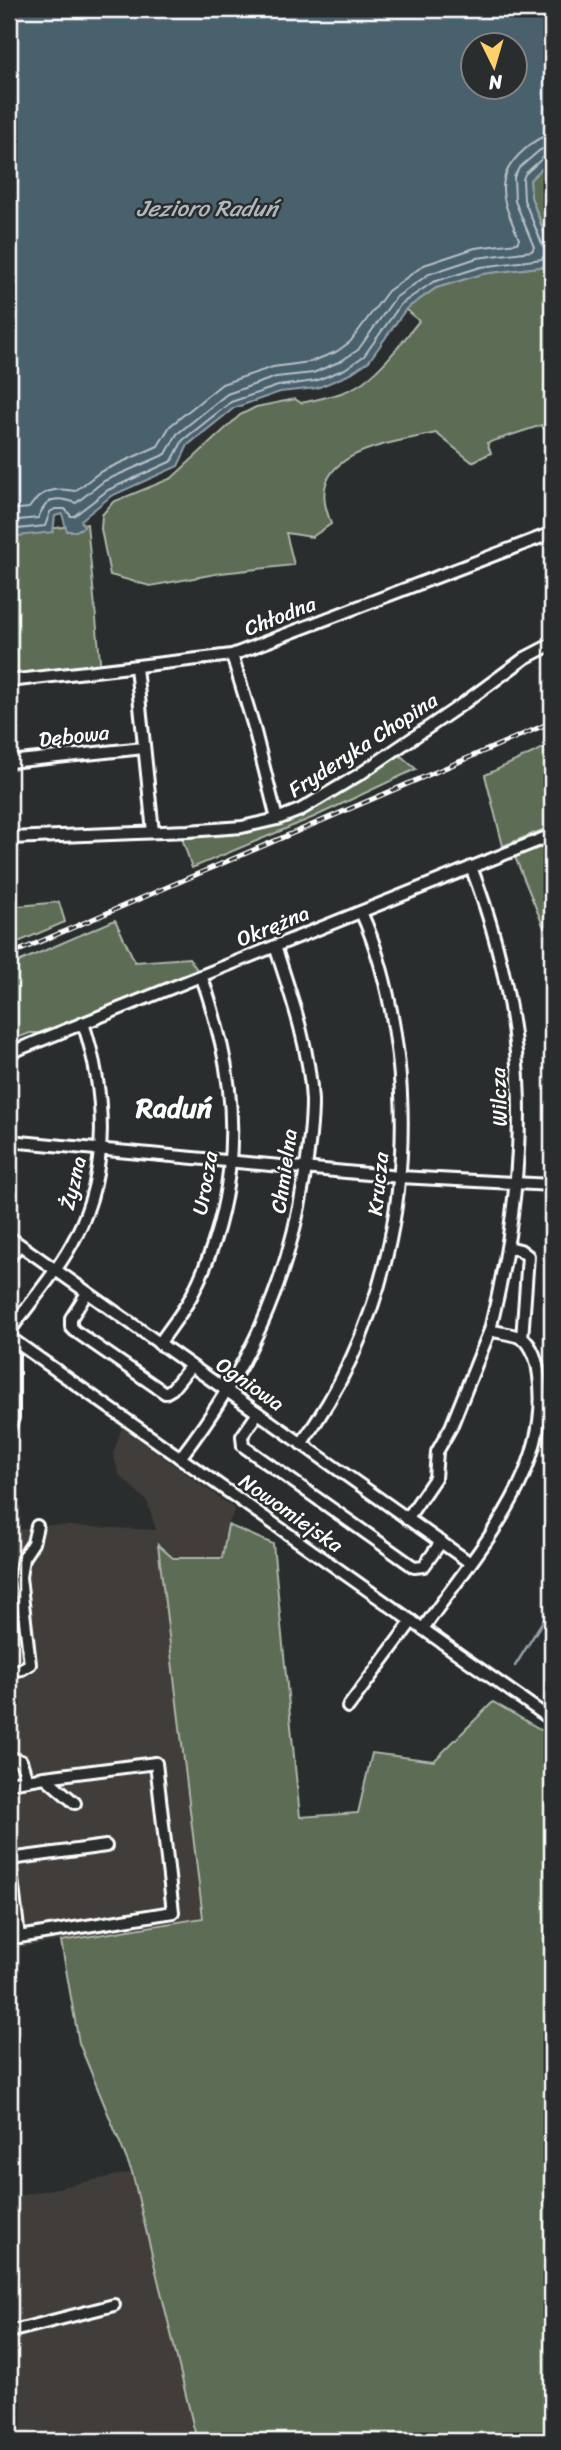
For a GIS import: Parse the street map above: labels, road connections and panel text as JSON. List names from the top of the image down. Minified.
{"streets":{"street":["Chłodna","Dębowa","Fryderyka Chopina","Okrężna","Wilcza","Chmielna","Żyzna","Urocza","Krucza","Ogniowa","Nowomiejska"]},"crossings":[["Okrężna","Wilcza"],["Okrężna","Chmielna"],["Okrężna","Żyzna"],["Okrężna","Urocza"],["Okrężna","Krucza"],["Wilcza","Ogniowa"],["Chmielna","Ogniowa"],["Chmielna","Nowomiejska"],["Żyzna","Ogniowa"],["Żyzna","Nowomiejska"],["Urocza","Ogniowa"],["Krucza","Ogniowa"]],"districts":["Raduń"],"water":["Jezioro Raduń"],"north":"bottom"}
